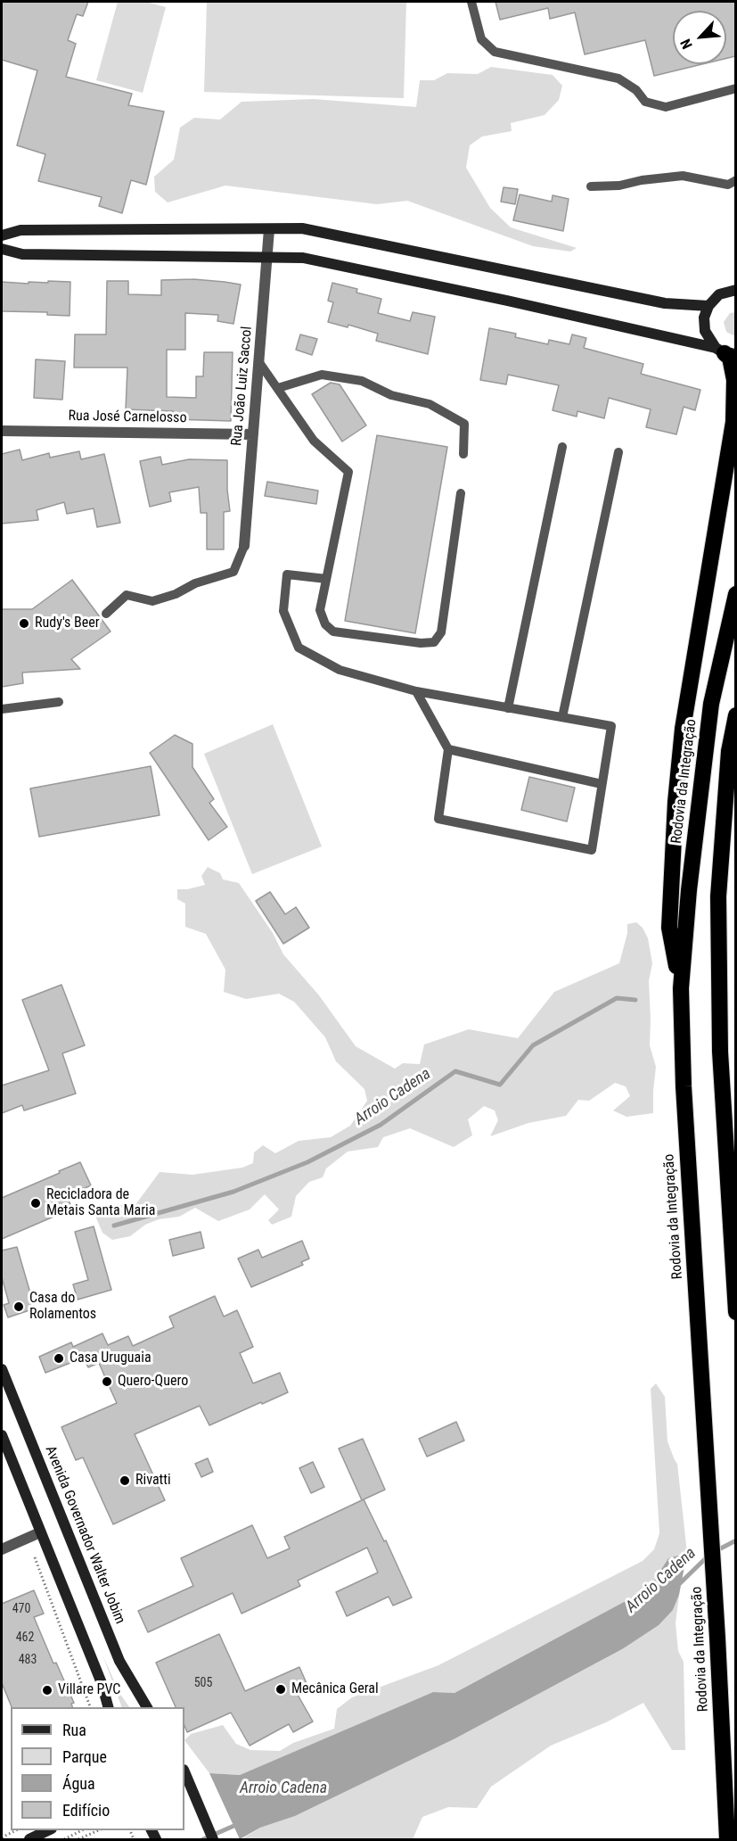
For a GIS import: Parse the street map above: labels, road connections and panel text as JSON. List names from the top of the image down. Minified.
{"streets":{"highway":["Rodovia da Integração"],"street":["Rua João Luiz Saccol","Rua José Carnelosso","Avenida Governador Walter Jobim"]},"crossings":[["Rua João Luiz Saccol","Rua José Carnelosso"]],"water":["Arroio Cadena"],"places":["Rudy's Beer","Recicladora de Metais Santa Maria","Casa do Rolamentos","Casa Uruguaia","Quero-Quero","Rivatti","Mecânica Geral","Villare PVC"],"house_numbers":["470","462","483","505"],"legend":["Rua","Parque","Água","Edifício"],"north":"bottom left"}
